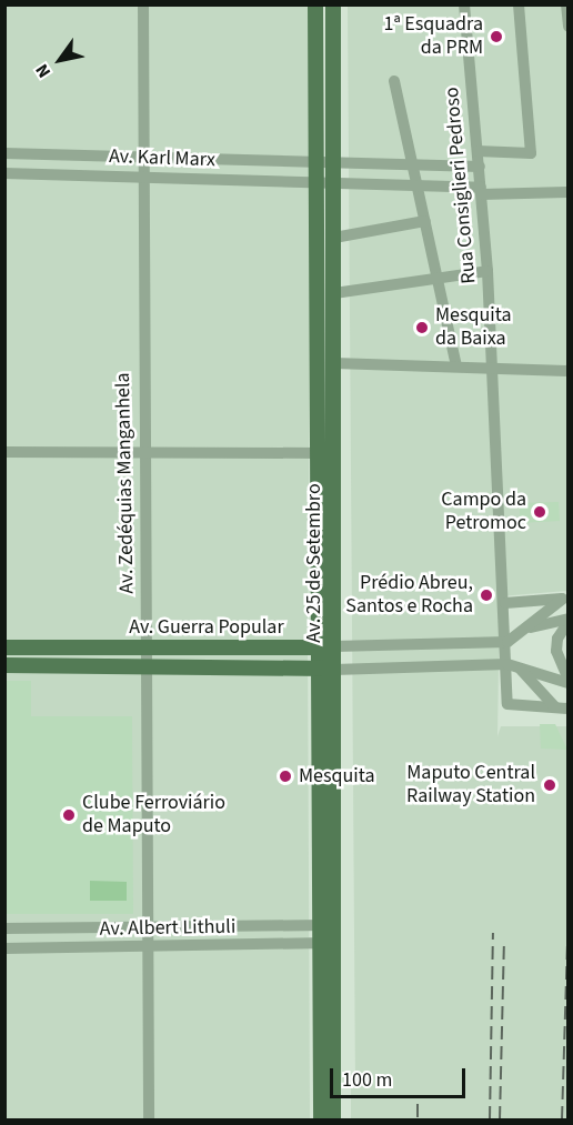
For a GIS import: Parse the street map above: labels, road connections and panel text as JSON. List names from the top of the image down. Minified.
{"streets":{"main road":["Av. 25 de Setembro","Av. Guerra Popular"],"street":["Av. Karl Marx","Rua Consiglieri Pedroso","Av. Zedéquias Manganhela","Av. Albert Lithuli"]},"crossings":[["Av. Karl Marx","Rua Consiglieri Pedroso"],["Av. Karl Marx","Av. Zedéquias Manganhela"],["Av. Karl Marx","Av. 25 de Setembro"],["Rua Consiglieri Pedroso","Av. Guerra Popular"],["Av. Zedéquias Manganhela","Av. Guerra Popular"],["Av. Zedéquias Manganhela","Av. Albert Lithuli"],["Av. 25 de Setembro","Av. Guerra Popular"],["Av. 25 de Setembro","Av. Albert Lithuli"]],"places":["1ª Esquadra da PRM","Mesquita da Baixa","Campo da Petromoc","Prédio Abreu, Santos e Rocha","Mesquita","Maputo Central Railway Station","Clube Ferroviário de Maputo"],"scale_bar":"100 m","north":"bottom left"}
